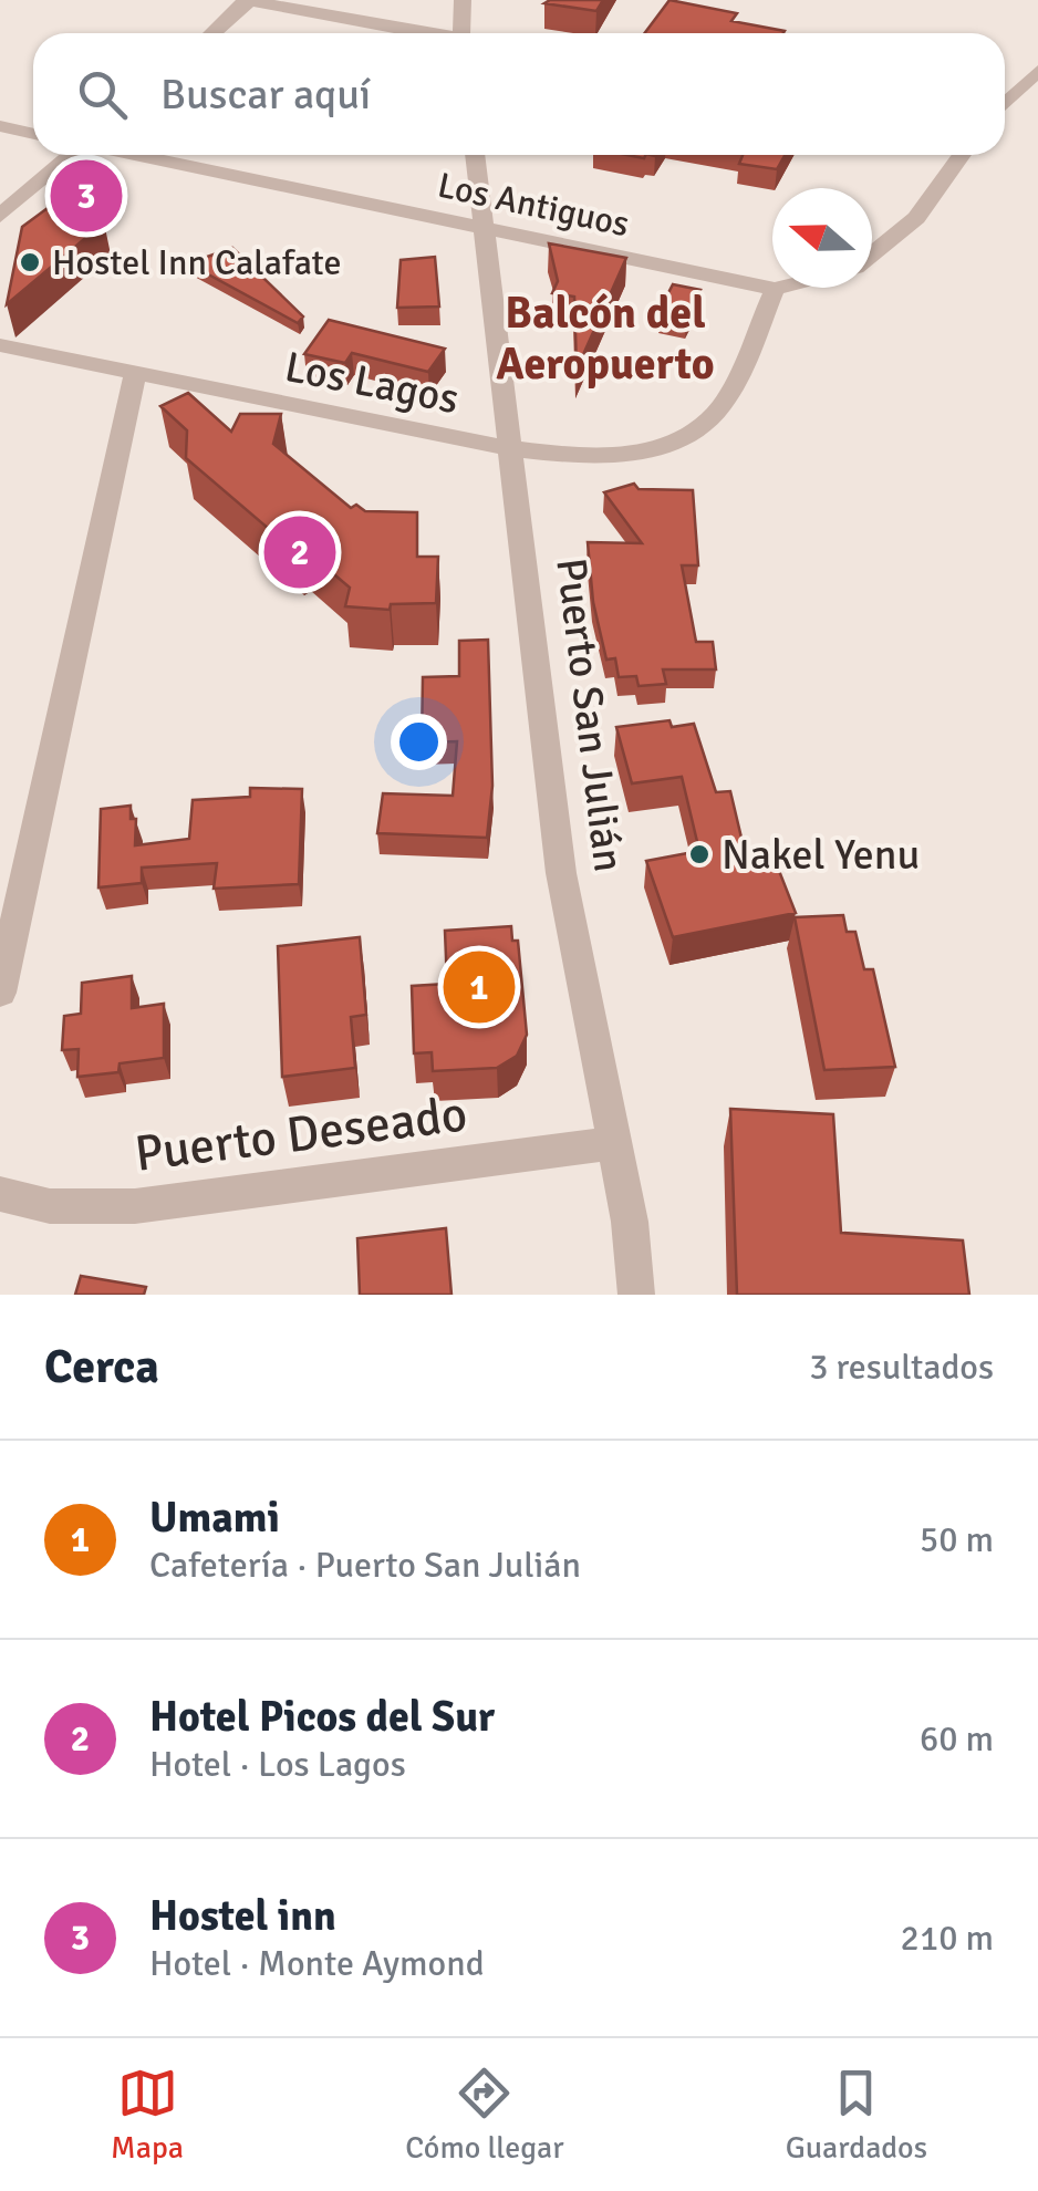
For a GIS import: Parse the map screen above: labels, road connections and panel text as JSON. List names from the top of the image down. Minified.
{"streets":{"street":["Los Antiguos","Los Lagos","Puerto San Julián","Puerto Deseado"]},"crossings":[["Los Antiguos","Los Lagos"],["Los Antiguos","Puerto San Julián"],["Los Lagos","Puerto San Julián"],["Puerto San Julián","Puerto Deseado"]],"districts":["Balcón del Aeropuerto"],"places":["Hostel Inn Calafate","Nakel Yenu"],"north":"left","page":{"search":"Buscar aquí","pins":["3","2","1"],"heading":["Cerca","3 resultados"],"list":[{"mark":"1","name":"Umami","note":"Cafetería · Puerto San Julián","value":"50 m"},{"mark":"2","name":"Hotel Picos del Sur","note":"Hotel · Los Lagos","value":"60 m"},{"mark":"3","name":"Hostel inn","note":"Hotel · Monte Aymond","value":"210 m"}],"nav":["Mapa","Cómo llegar","Guardados"]}}
